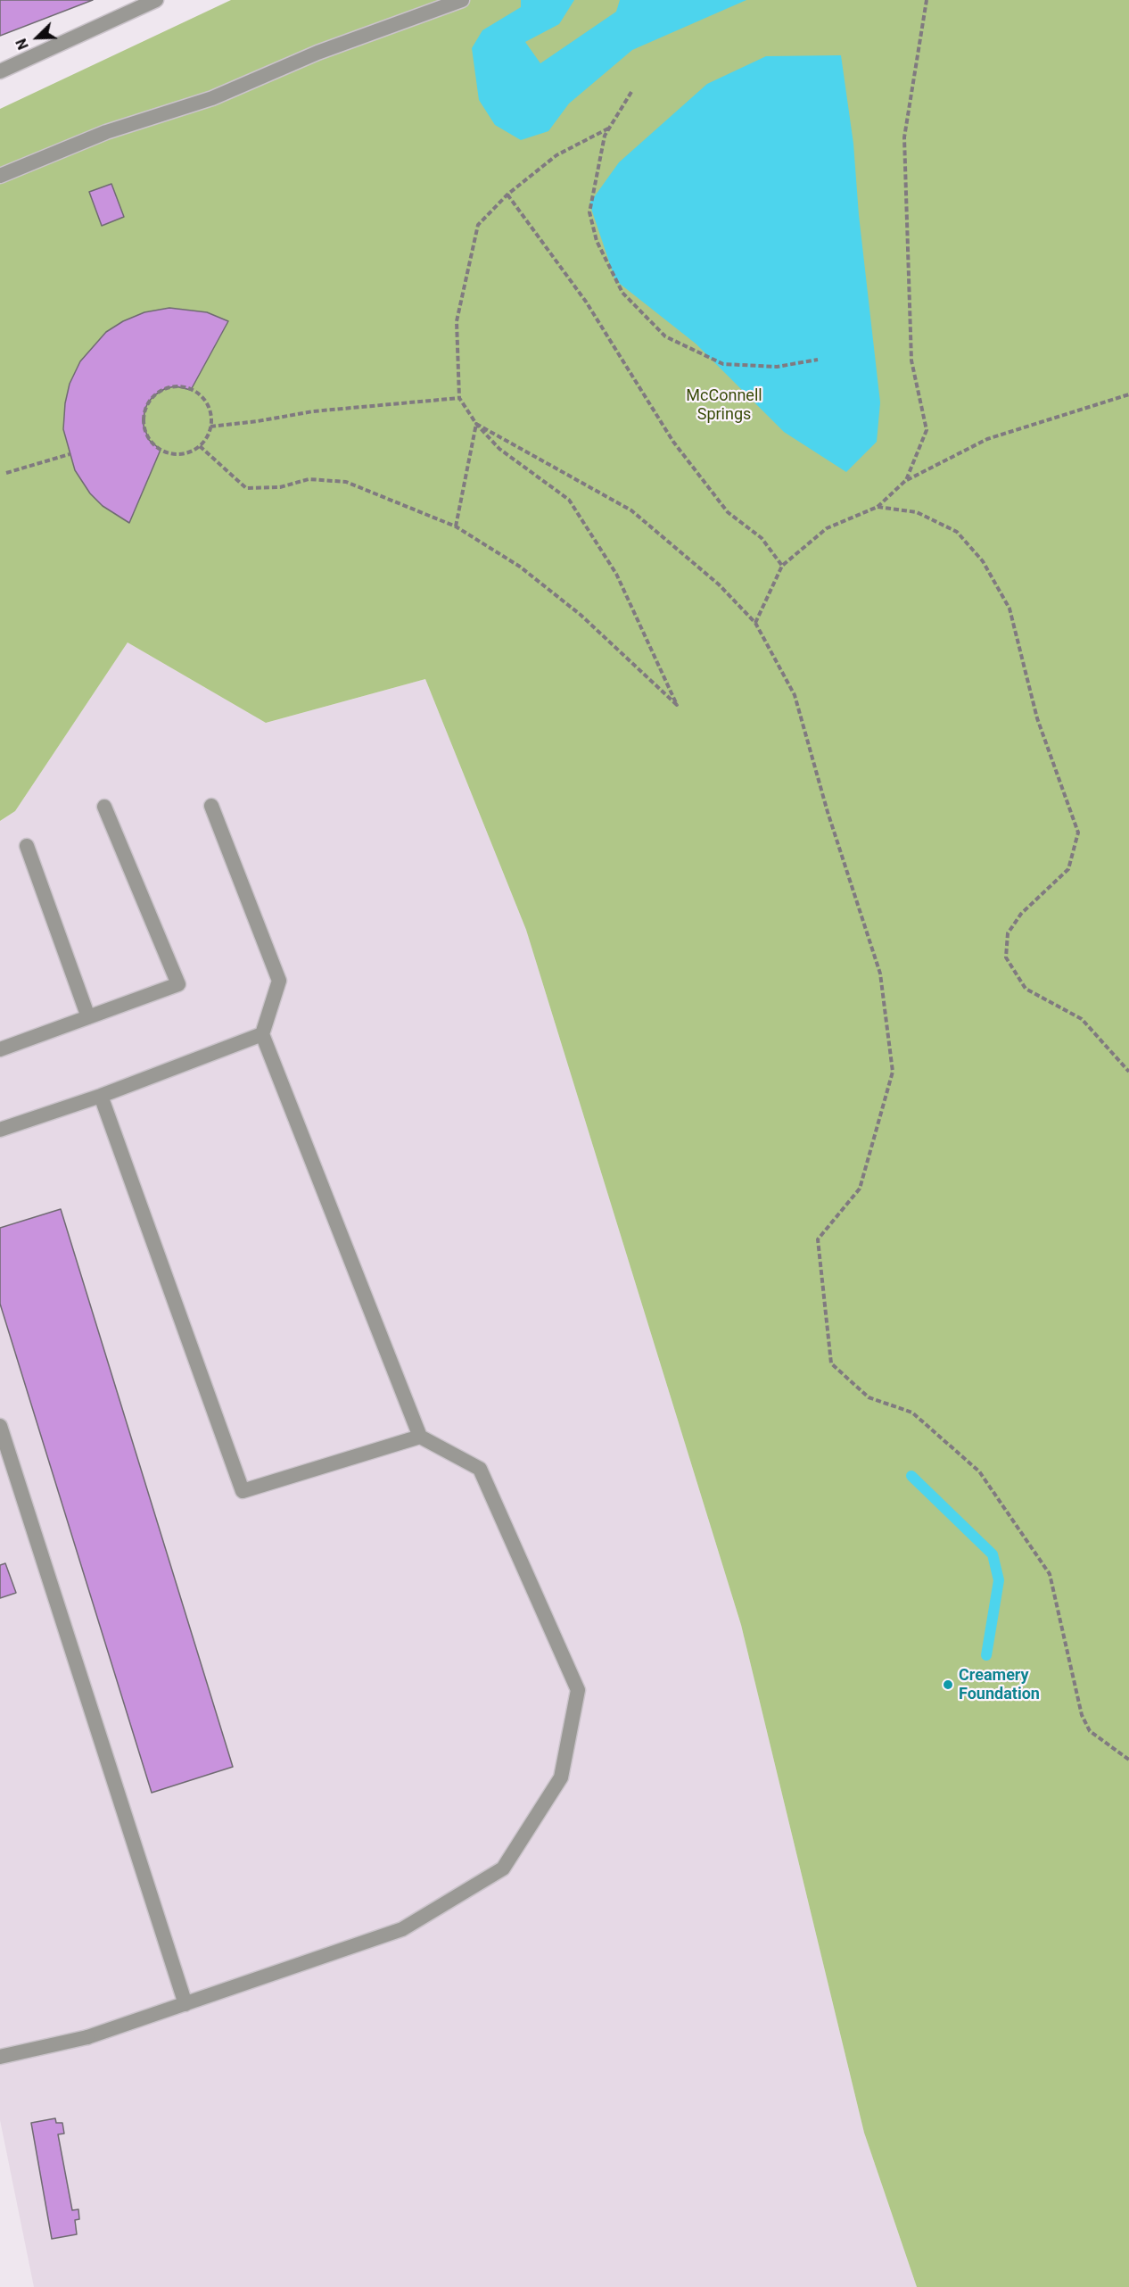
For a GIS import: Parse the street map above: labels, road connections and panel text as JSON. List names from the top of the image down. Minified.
{"parks":["McConnell Springs"],"places":["Creamery Foundation"],"north":"bottom left"}
